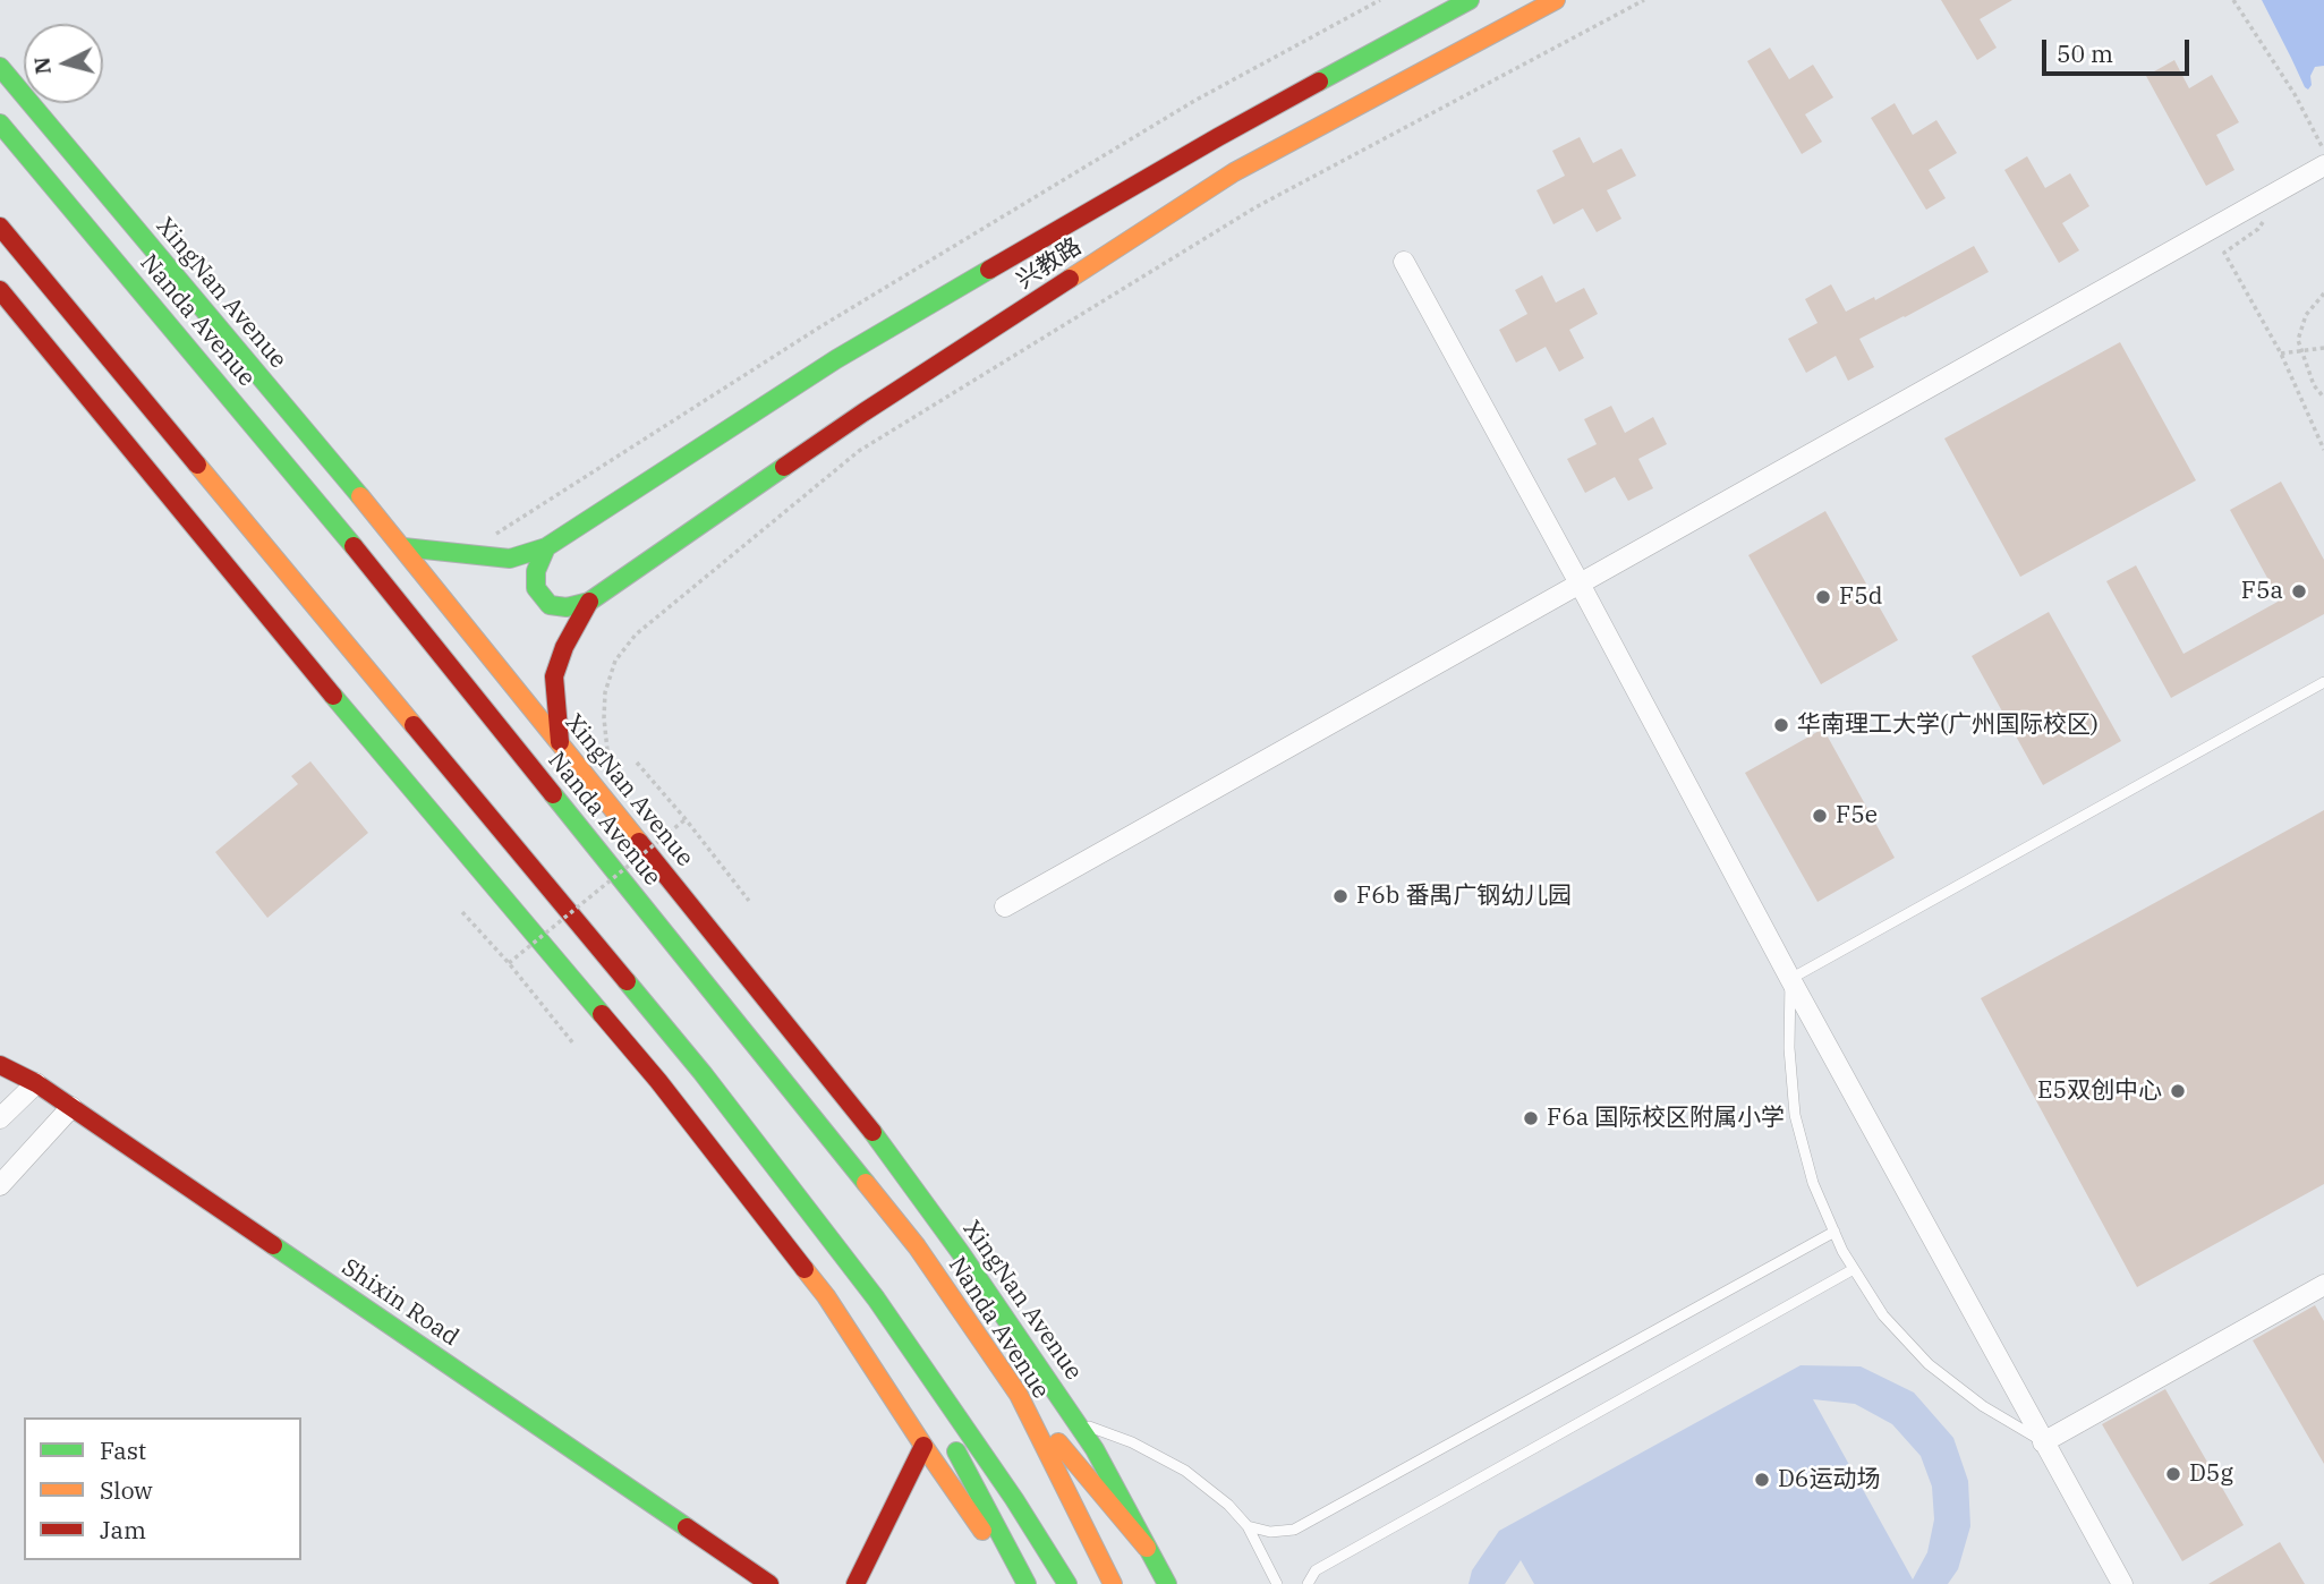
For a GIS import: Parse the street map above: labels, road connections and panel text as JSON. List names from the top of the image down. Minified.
{"streets":{"main road":["兴教路","XingNan Avenue","Nanda Avenue","Shixin Road"]},"crossings":[["兴教路","XingNan Avenue"]],"places":["F5a","F5d","华南理工大学(广州国际校区)","F5e","F6b 番禺广钢幼儿园","E5双创中心","F6a 国际校区附属小学","D5g","D6运动场"],"legend":["Fast","Slow","Jam"],"scale_bar":"50 m","north":"left"}
